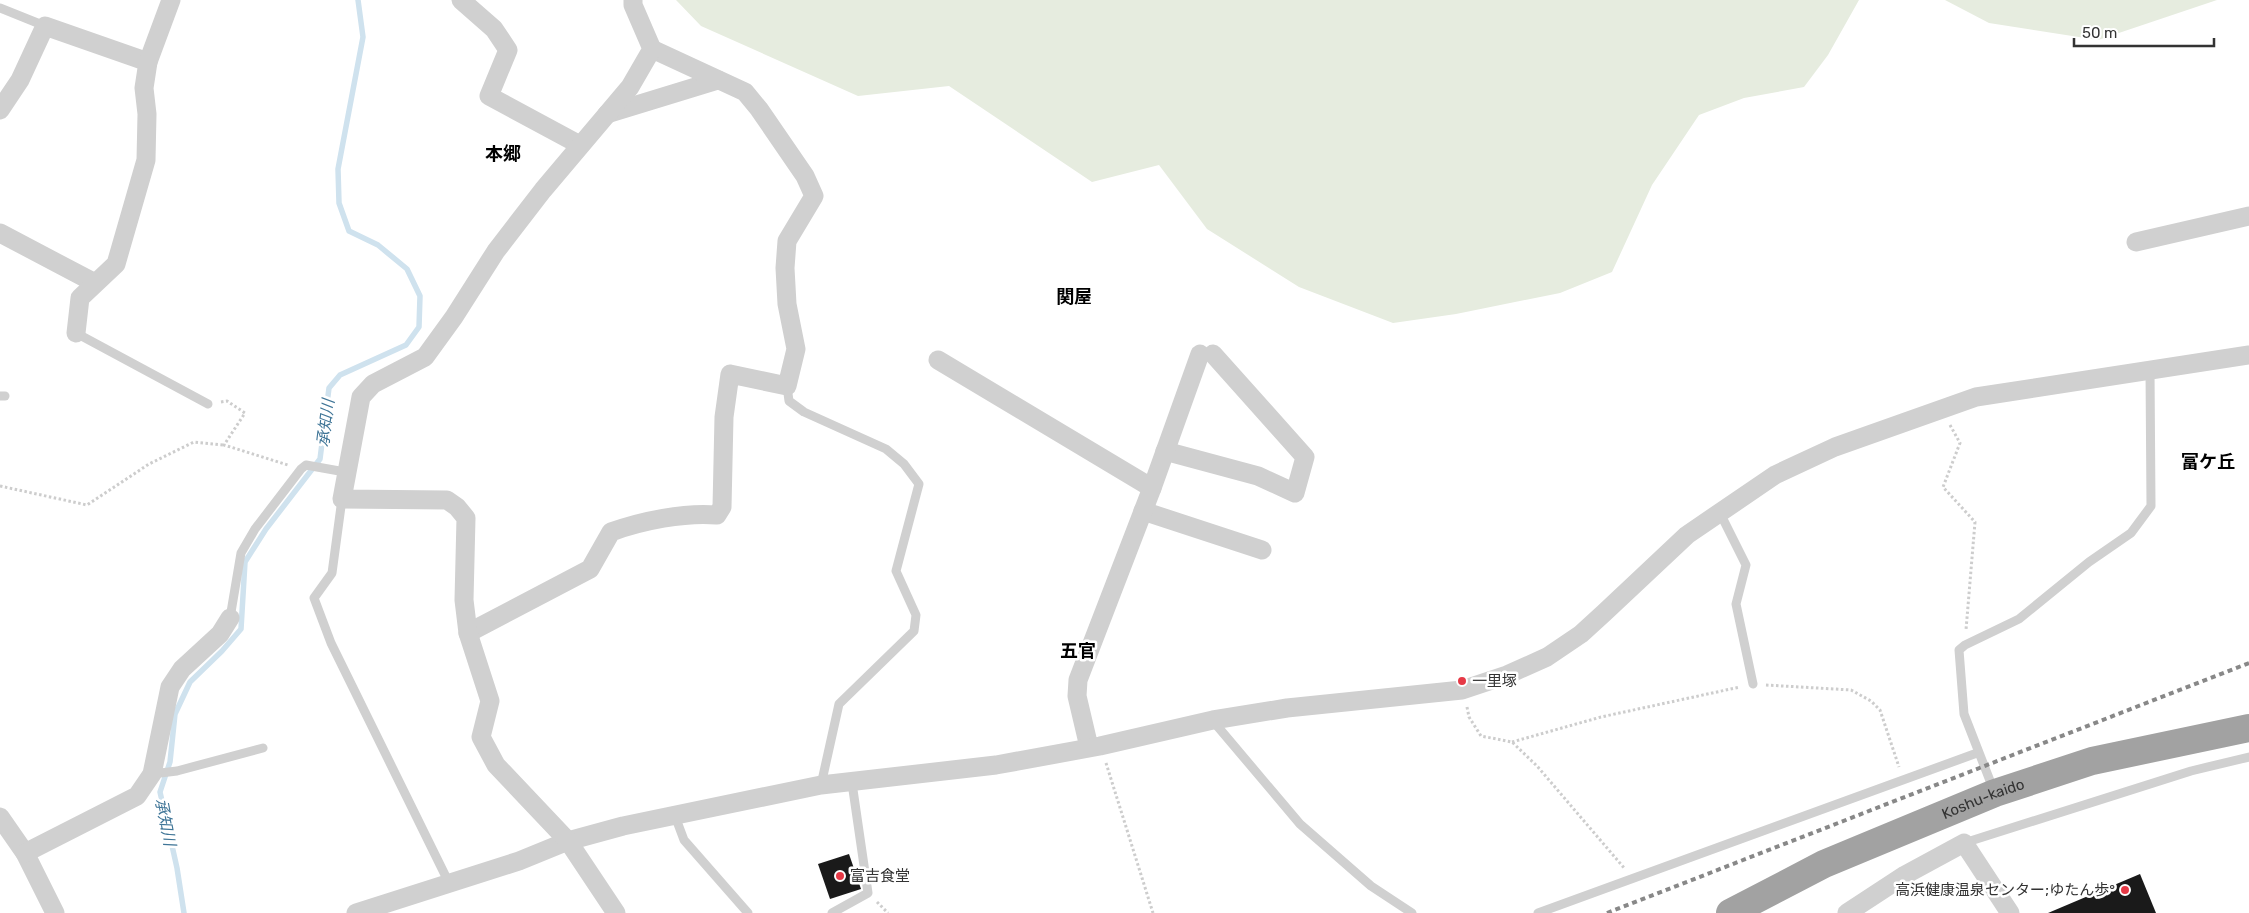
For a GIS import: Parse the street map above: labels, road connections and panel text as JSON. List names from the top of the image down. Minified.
{"streets":{"highway":["Koshu-kaido"]},"districts":["本郷","関屋","富ケ丘","五官"],"water":["承知川"],"places":["一里塚","富吉食堂","高浜健康温泉センター;ゆたん歩°"],"scale_bar":"50 m"}
